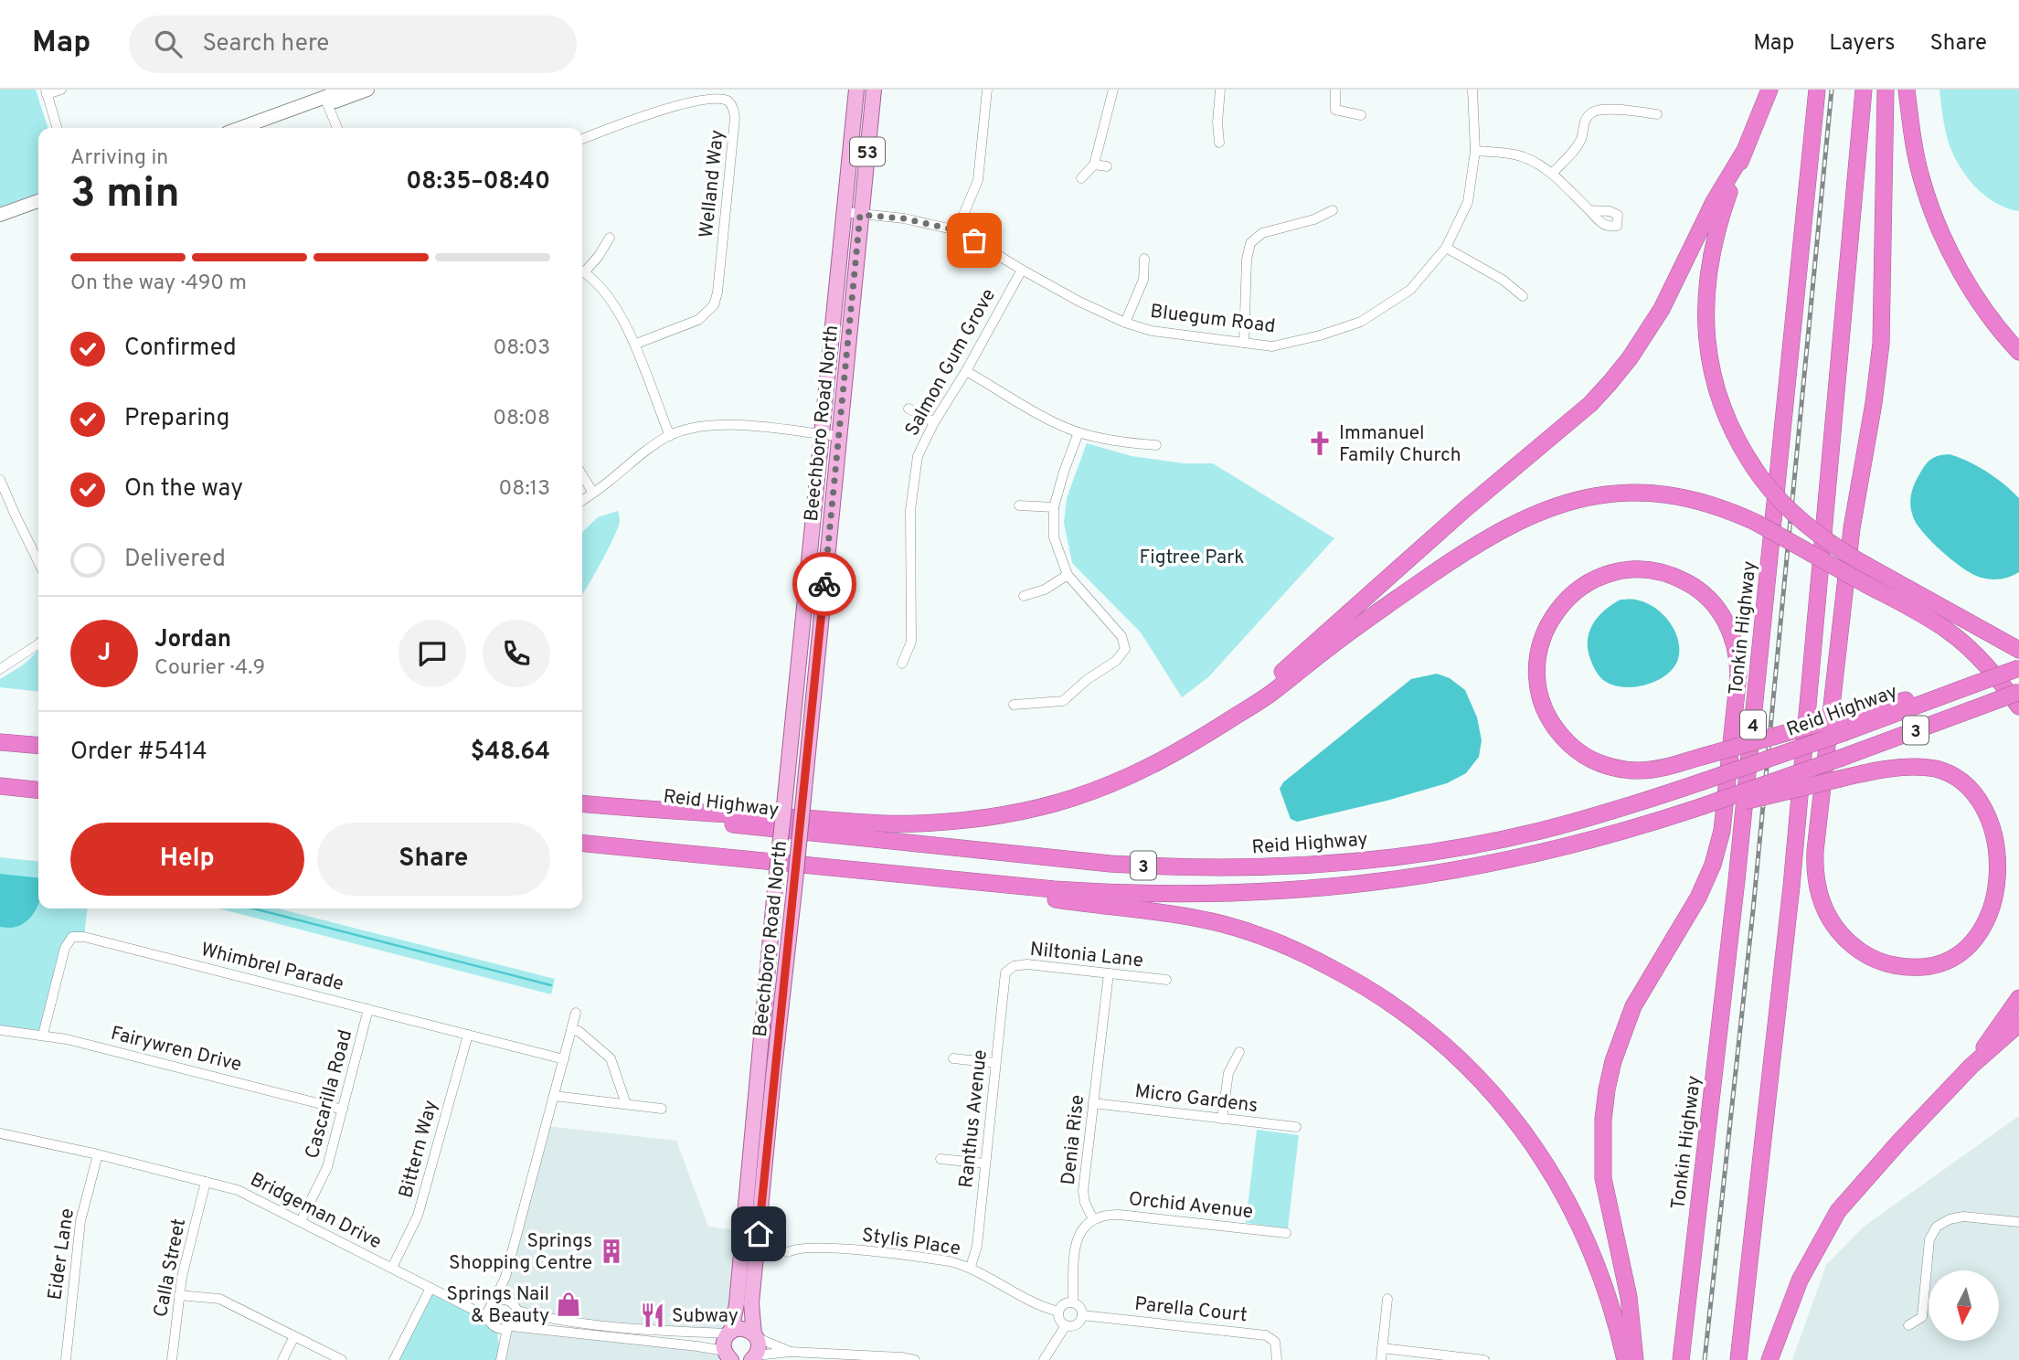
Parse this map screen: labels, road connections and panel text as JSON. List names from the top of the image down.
{
  "streets": {
    "highway": [
      "Tonkin Highway",
      "Reid Highway",
      "4",
      "3"
    ],
    "main road": ["53", "Beechboro Road North"],
    "street": [
      "Welland Way",
      "Bluegum Road",
      "Salmon Gum Grove",
      "Niltonia Lane",
      "Whimbrel Parade",
      "Fairywren Drive",
      "Cascarilla Road",
      "Micro Gardens",
      "Ranthus Avenue",
      "Denia Rise",
      "Bittern Way",
      "Orchid Avenue",
      "Bridgeman Drive",
      "Stylis Place",
      "Eider Lane",
      "Calla Street",
      "Parella Court"
    ]
  },
  "crossings": [
    ["53", "Beechboro Road North"],
    ["Bluegum Road", "Salmon Gum Grove"],
    ["Bluegum Road", "Beechboro Road North"],
    ["Niltonia Lane", "Ranthus Avenue"],
    ["Niltonia Lane", "Denia Rise"],
    ["Whimbrel Parade", "Fairywren Drive"],
    ["Whimbrel Parade", "Cascarilla Road"],
    ["Whimbrel Parade", "Bittern Way"],
    ["Fairywren Drive", "Cascarilla Road"],
    ["Cascarilla Road", "Bridgeman Drive"],
    ["Micro Gardens", "Denia Rise"],
    ["Ranthus Avenue", "Stylis Place"],
    ["Denia Rise", "Orchid Avenue"],
    ["Bittern Way", "Bridgeman Drive"],
    ["Bridgeman Drive", "Eider Lane"],
    ["Bridgeman Drive", "Calla Street"],
    ["Stylis Place", "Parella Court"]
  ],
  "parks": ["Figtree Park"],
  "places": {
    "church": ["Immanuel Family Church"],
    "building": ["Springs Shopping Centre"],
    "shop": ["Springs Nail & Beauty"],
    "restaurant": ["Subway"]
  },
  "north": "bottom",
  "page": {
    "header": "Map",
    "search": "Search here",
    "nav": ["Map", "Layers", "Share"],
    "heading": ["3 min", "Arriving in", "08:35–08:40"],
    "panel": [
      "Jordan",
      "Courier · 4.9",
      "Order #5414",
      "$48.64"
    ],
    "bar": "On the way · 490 m",
    "list": [
      ["Confirmed", "08:03"],
      ["Preparing", "08:08"],
      ["On the way", "08:13"],
      "Delivered"
    ],
    "round": "J",
    "buttons": ["Help", "Share"]
  }
}
